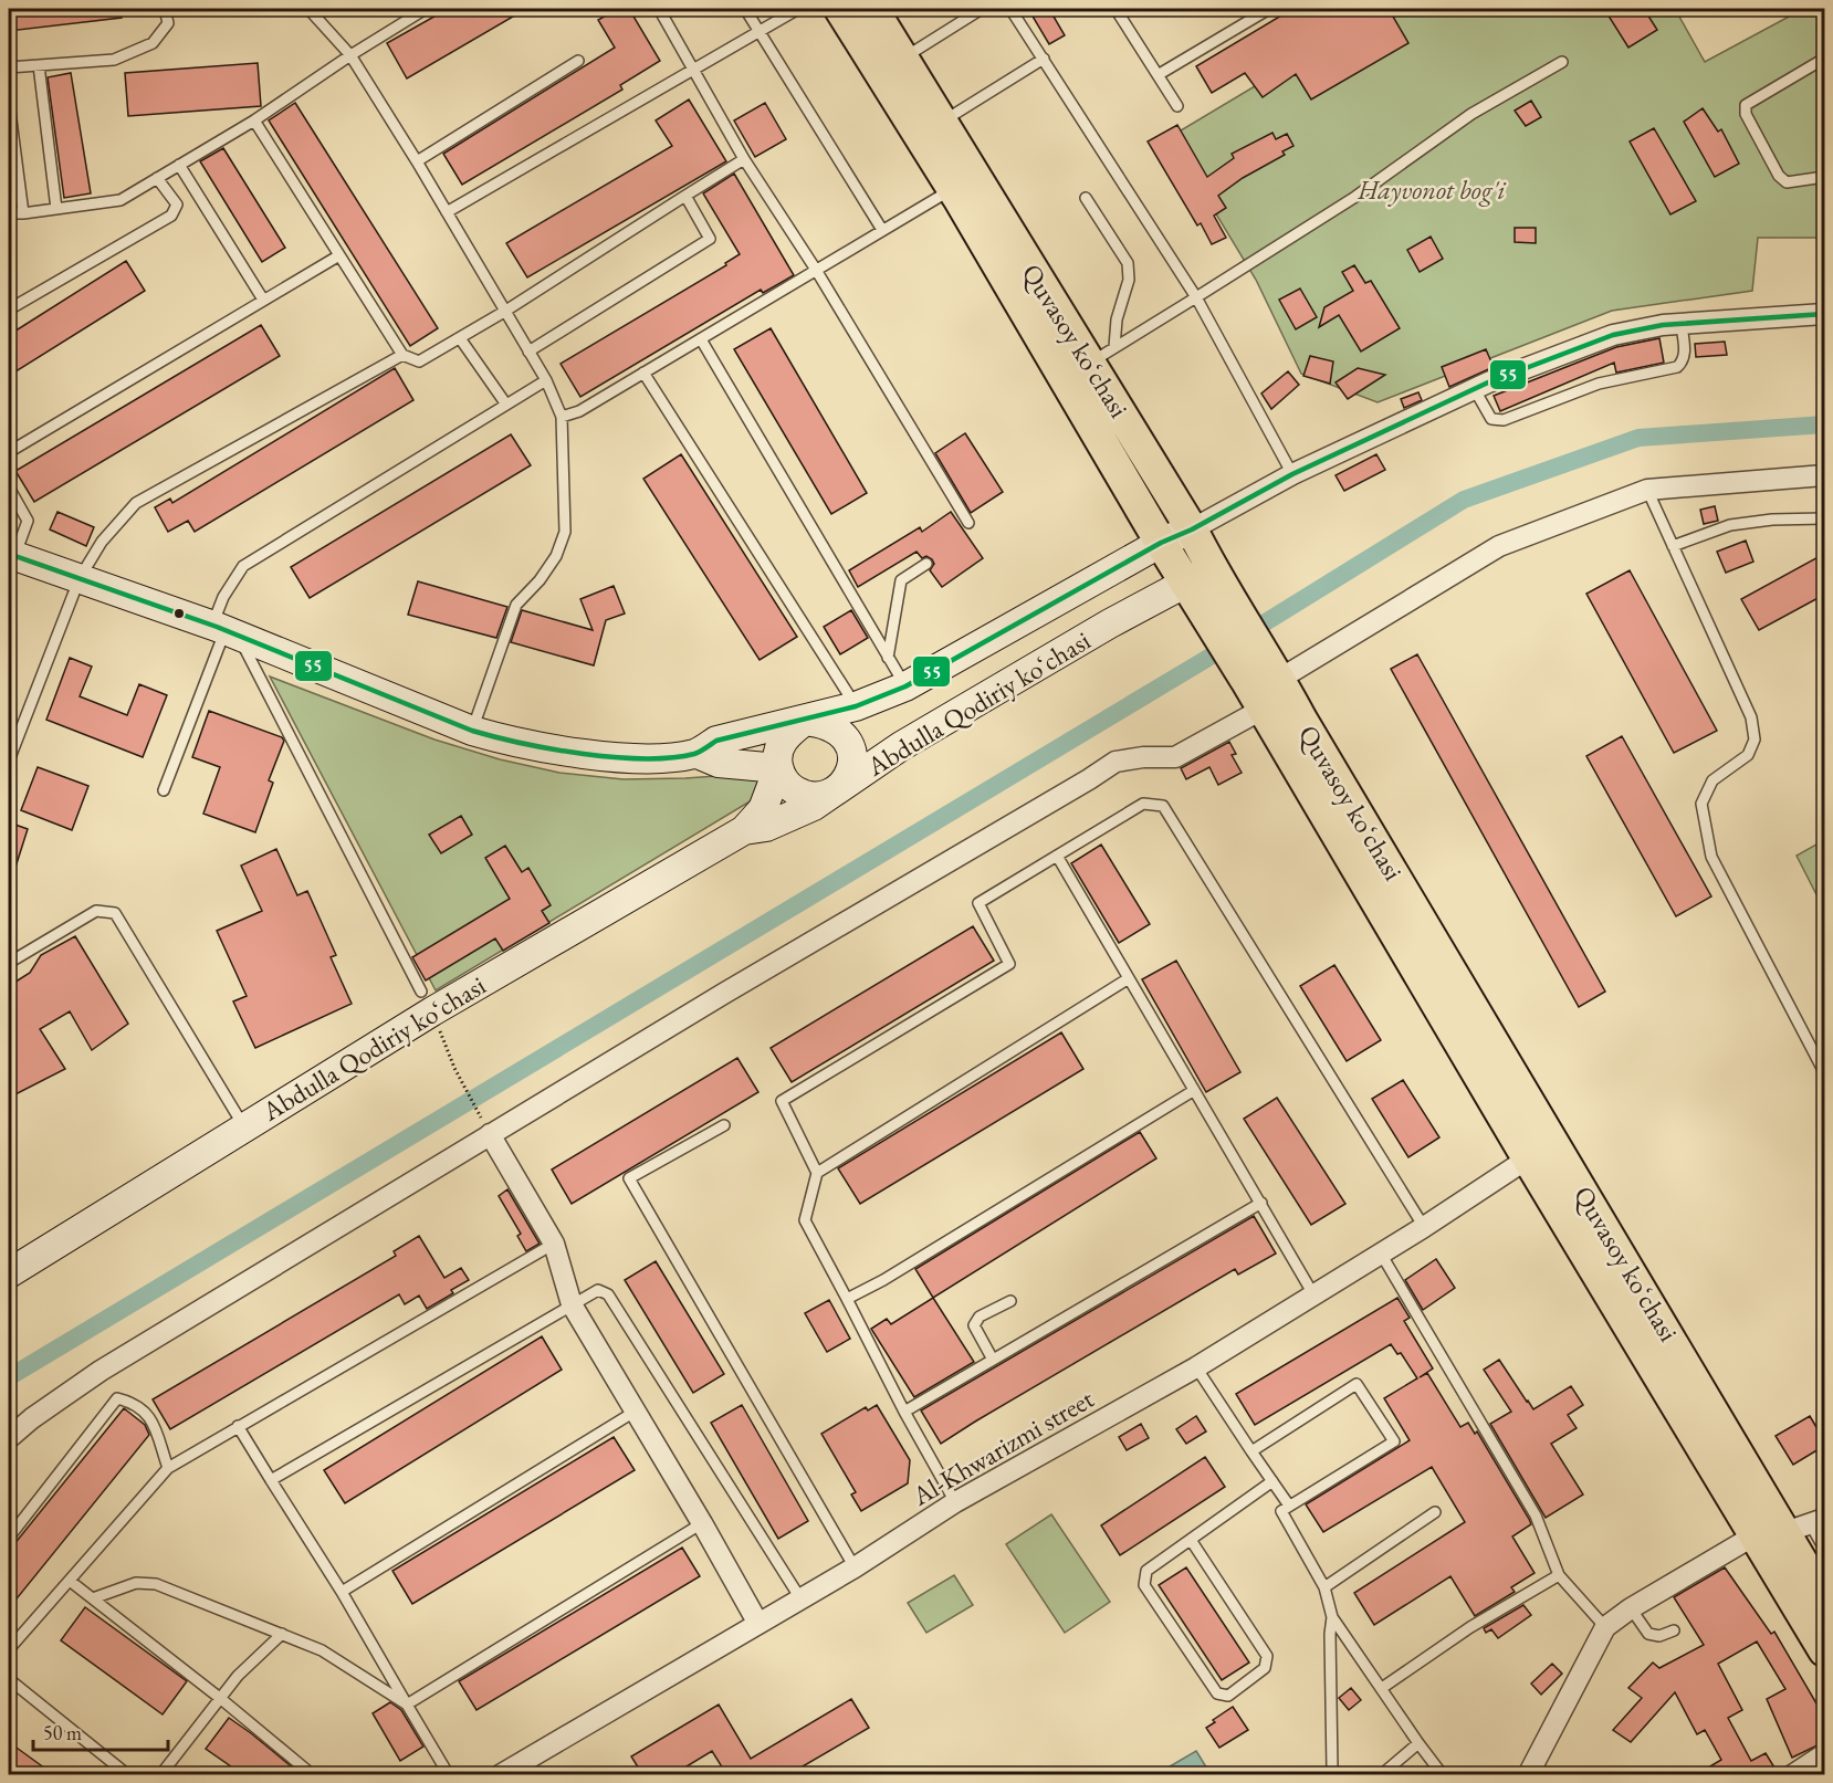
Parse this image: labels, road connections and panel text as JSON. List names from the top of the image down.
{
  "streets": {
    "main road": ["Quvasoy koʻchasi"],
    "street": ["Abdulla Qodiriy koʻchasi", "Al-Khwarizmi street"]
  },
  "crossings": [
    ["Quvasoy koʻchasi", "Abdulla Qodiriy koʻchasi"],
    ["Quvasoy koʻchasi", "Al-Khwarizmi street"]
  ],
  "parks": ["Hayvonot bog'i"],
  "lines": ["transit line 55"],
  "scale_bar": "50 m"
}
